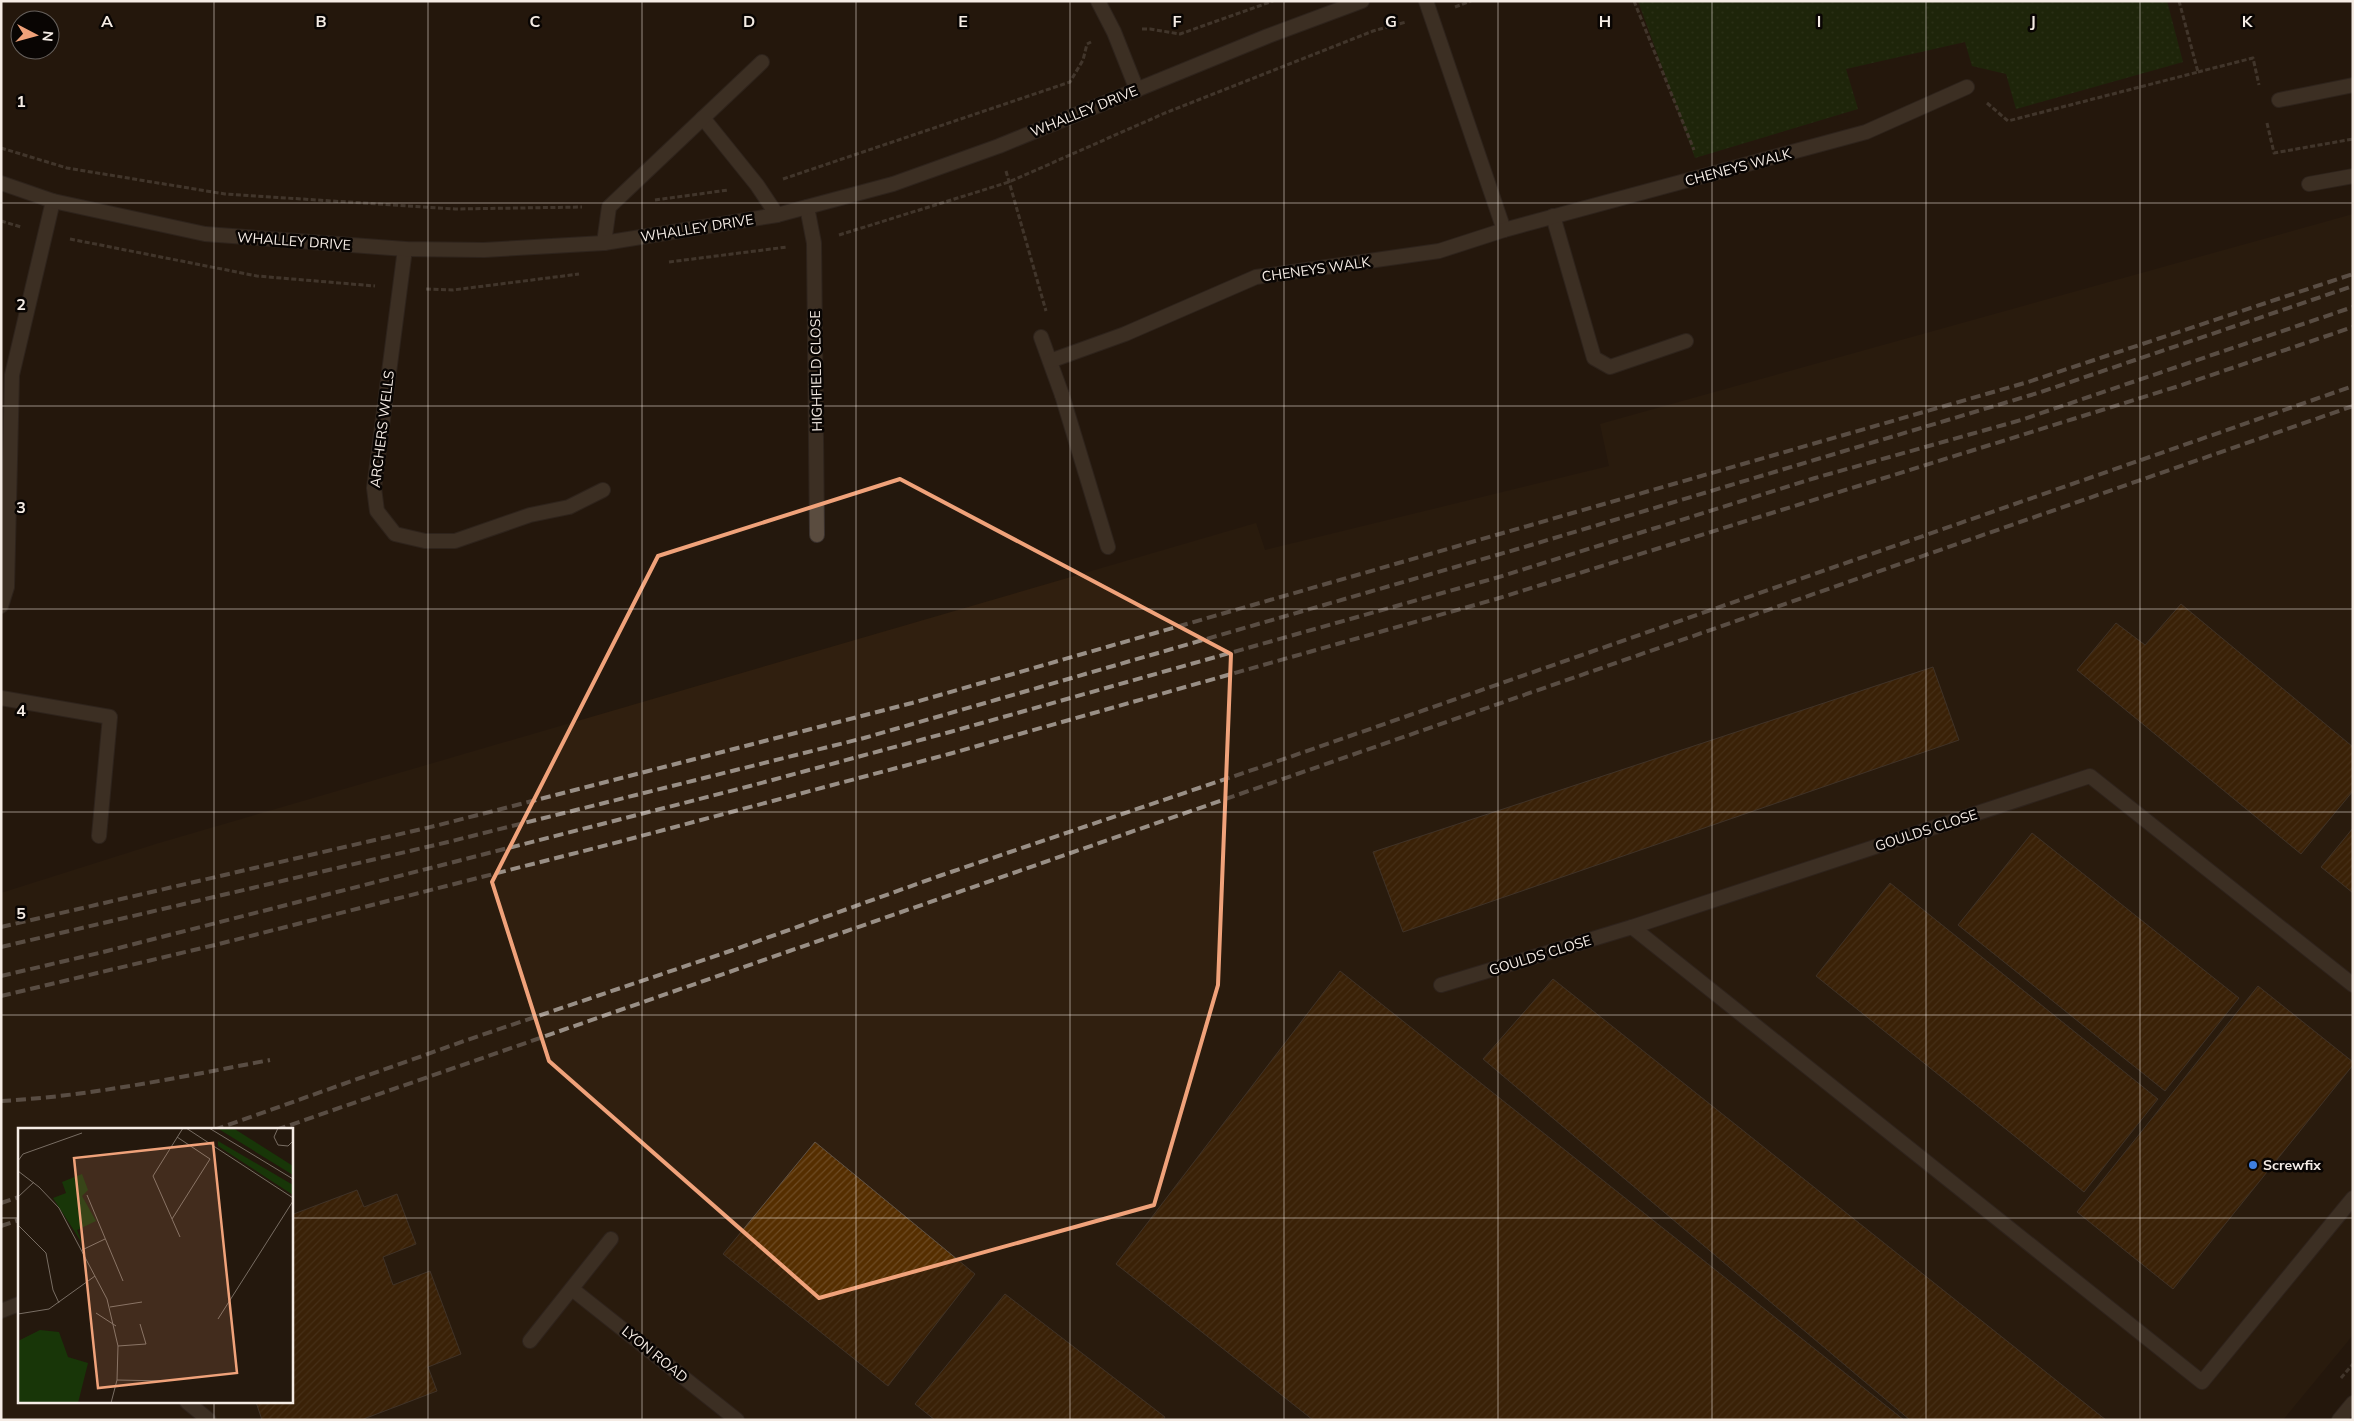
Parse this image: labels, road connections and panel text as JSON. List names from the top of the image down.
{
  "streets": {
    "street": [
      "WHALLEY DRIVE",
      "CHENEYS WALK",
      "HIGHFIELD CLOSE",
      "ARCHERS WELLS",
      "GOULDS CLOSE",
      "LYON ROAD"
    ]
  },
  "crossings": [
    ["WHALLEY DRIVE", "HIGHFIELD CLOSE"],
    ["WHALLEY DRIVE", "ARCHERS WELLS"]
  ],
  "places": ["Screwfix"],
  "north": "right",
  "grid": {
    "columns": [
      "A",
      "B",
      "C",
      "D",
      "E",
      "F",
      "G",
      "H",
      "I",
      "J",
      "K"
    ],
    "rows": [
      "1",
      "2",
      "3",
      "4",
      "5"
    ]
  }
}
